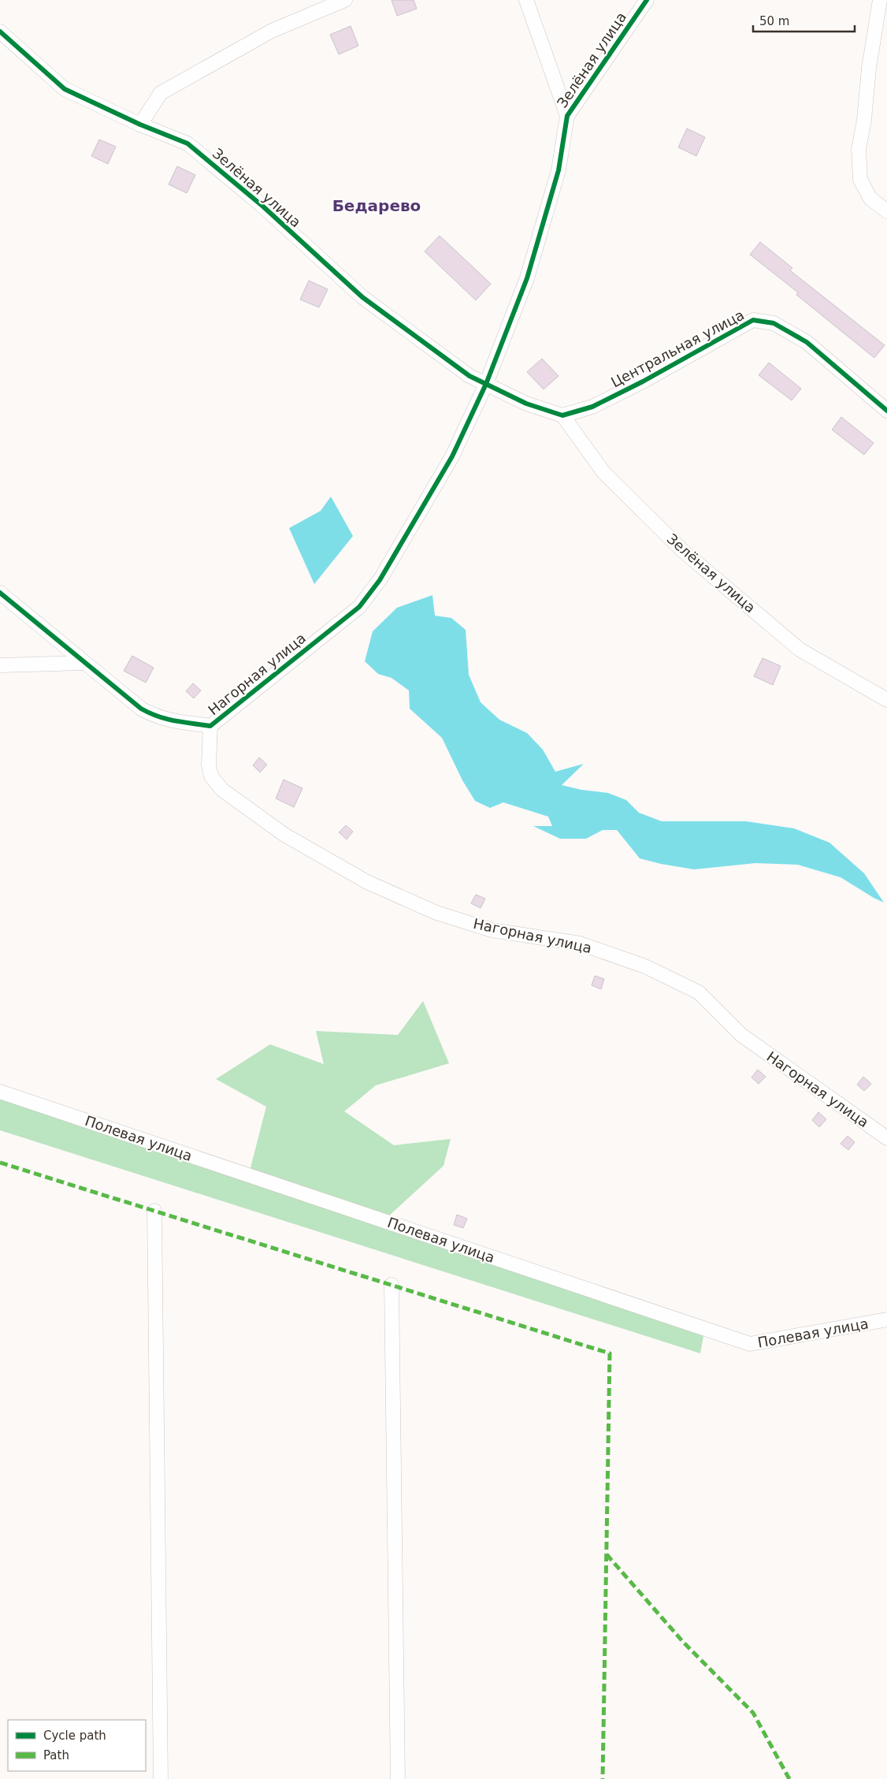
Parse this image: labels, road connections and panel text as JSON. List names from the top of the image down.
{
  "streets": {
    "street": [
      "Зелёная улица",
      "Центральная улица",
      "Нагорная улица",
      "Полевая улица"
    ]
  },
  "crossings": [
    ["Зелёная улица", "Центральная улица"],
    ["Зелёная улица", "Нагорная улица"]
  ],
  "districts": ["Бедарево"],
  "legend": ["Cycle path", "Path"],
  "scale_bar": "50 m"
}
